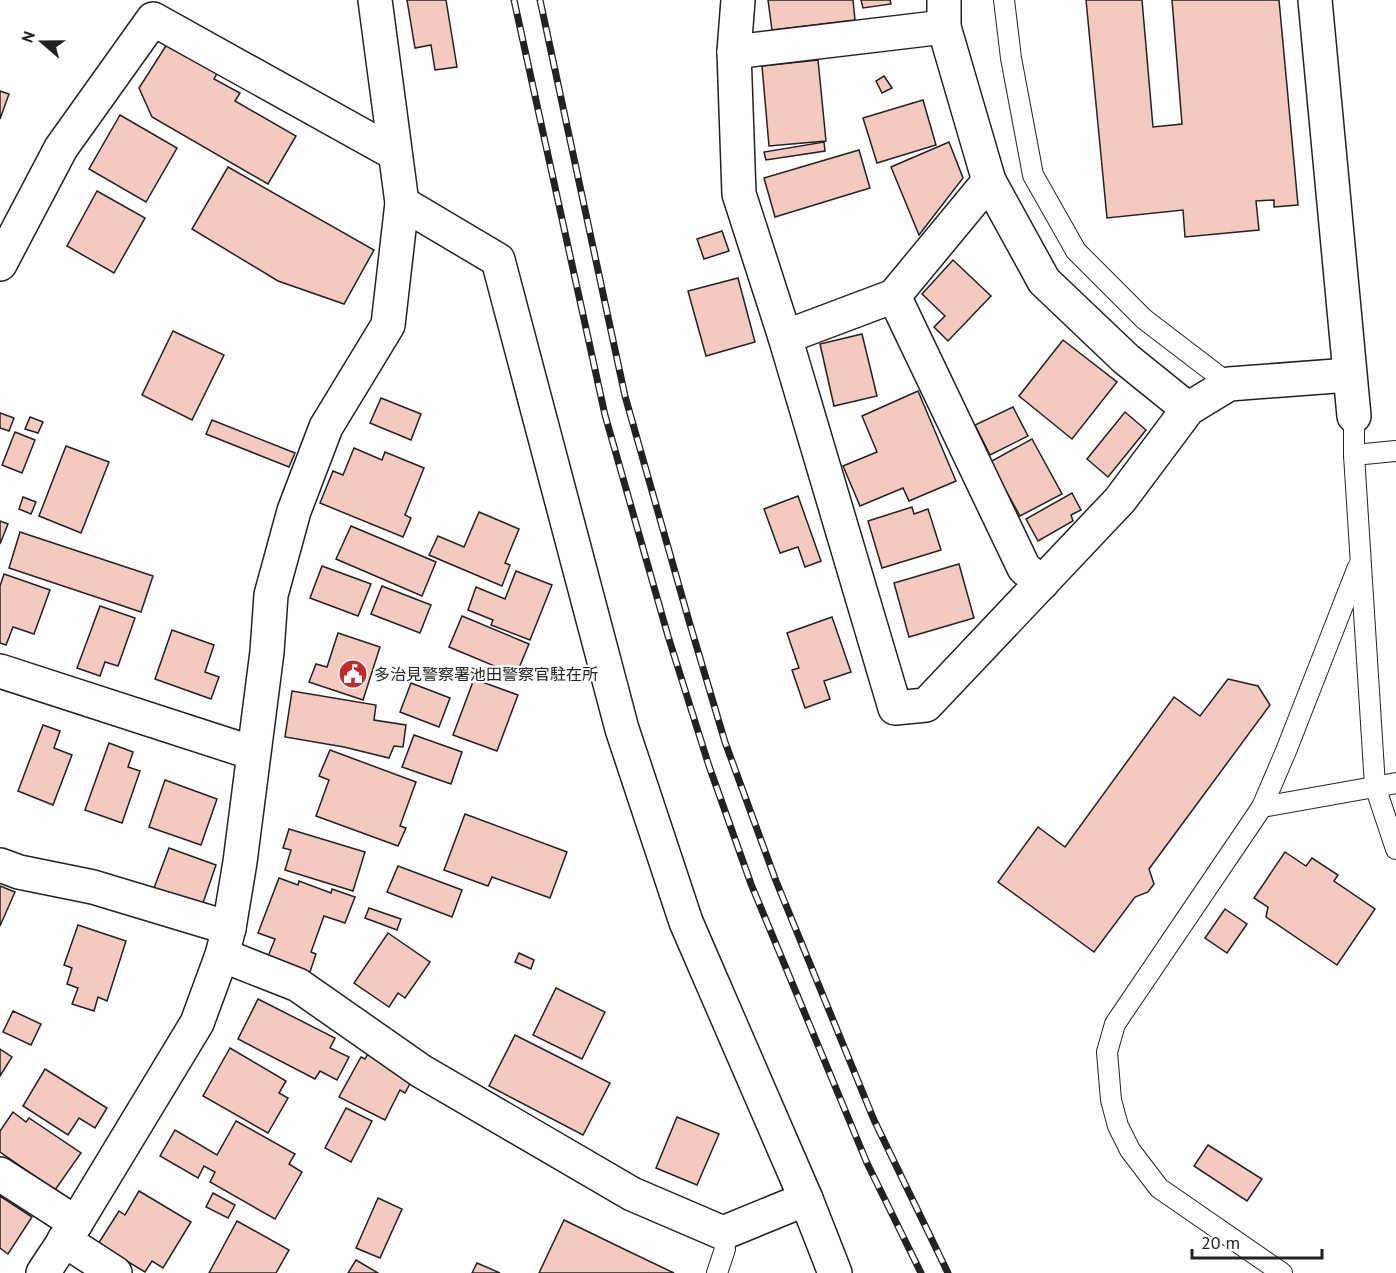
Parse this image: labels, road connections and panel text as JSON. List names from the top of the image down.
{
  "places": {
    "public building": ["多治見警察署池田警察官駐在所"]
  },
  "scale_bar": "20 m",
  "north": "left"
}
